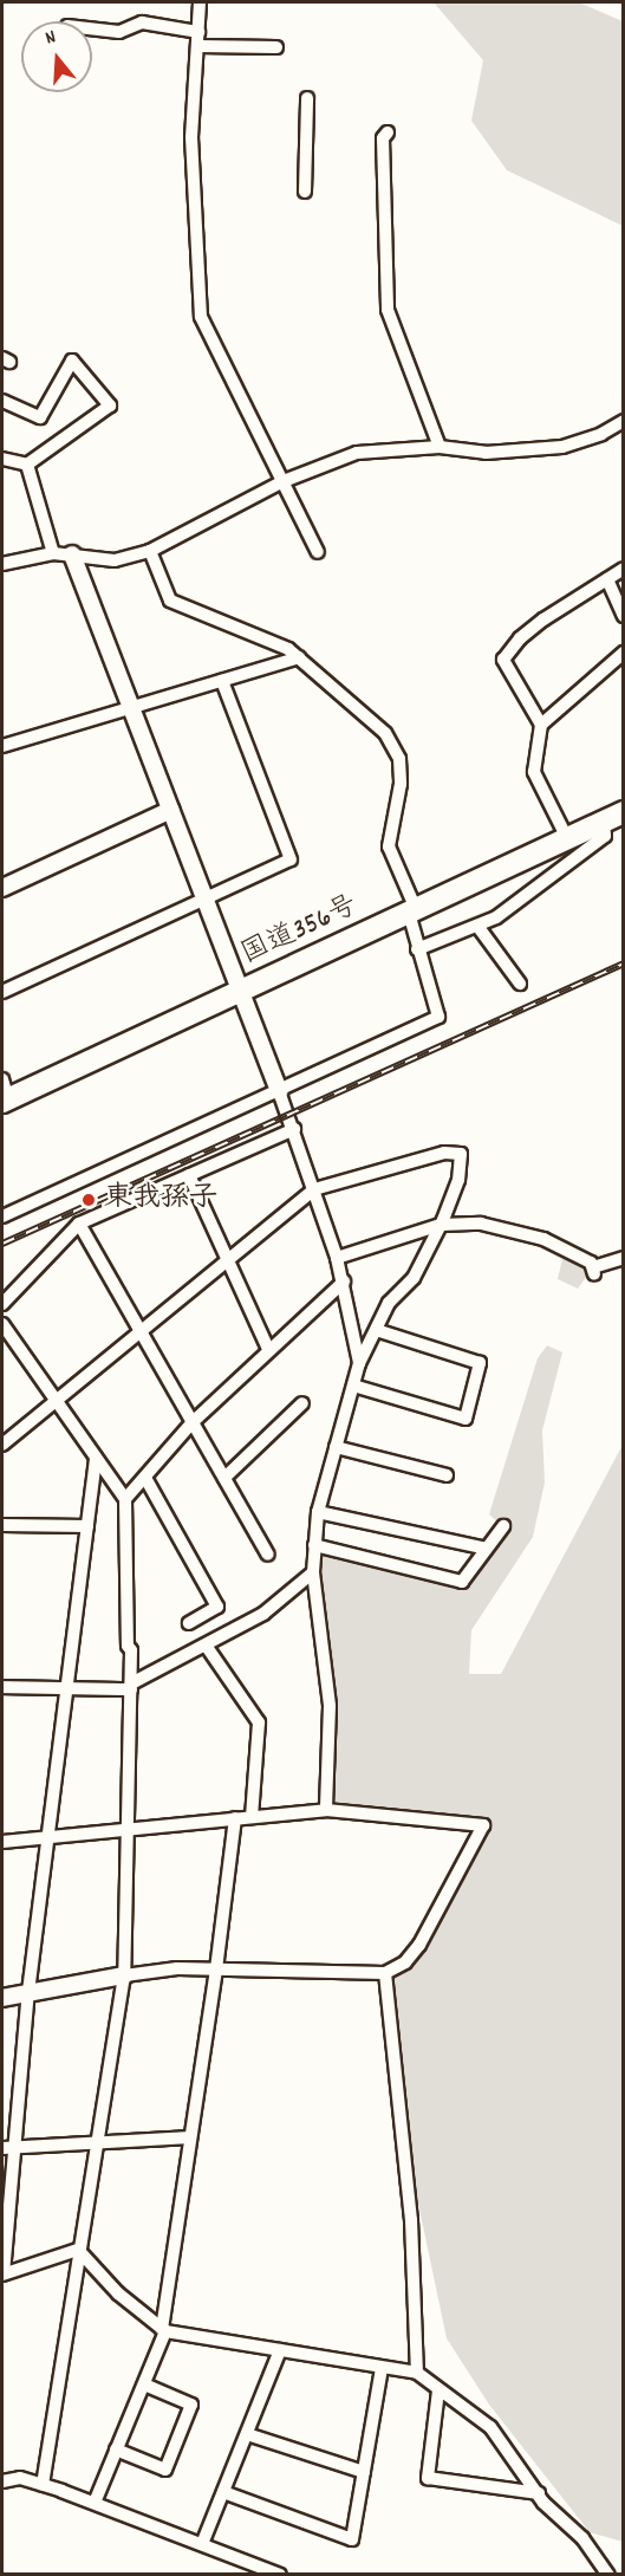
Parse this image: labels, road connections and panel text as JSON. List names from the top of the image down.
{
  "streets": {
    "highway": ["国道356号"]
  },
  "places": ["東我孫子"],
  "north": "top"
}
